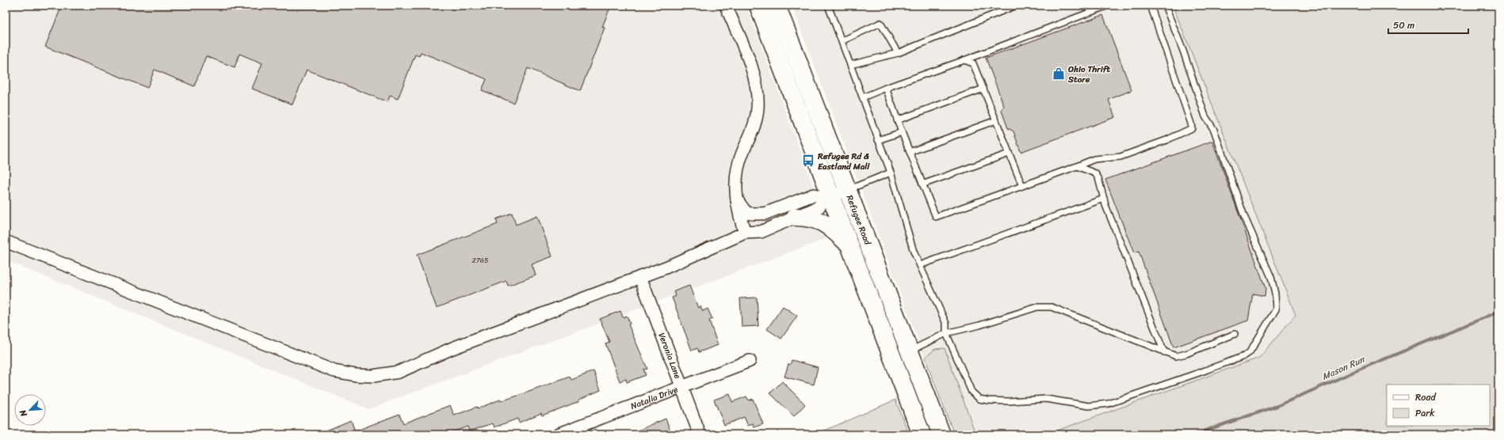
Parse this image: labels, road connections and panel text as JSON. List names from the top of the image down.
{
  "streets": {
    "main road": ["Refugee Road"],
    "street": ["Veronia Lane", "Natalia Drive"]
  },
  "crossings": [
    ["Veronia Lane", "Natalia Drive"]
  ],
  "water": ["Mason Run"],
  "places": {
    "shop": ["Ohio Thrift Store"],
    "bus stop": ["Refugee Rd & Eastland Mall"]
  },
  "house_numbers": ["2765"],
  "legend": ["Road", "Park"],
  "scale_bar": "50 m",
  "north": "bottom left"
}
